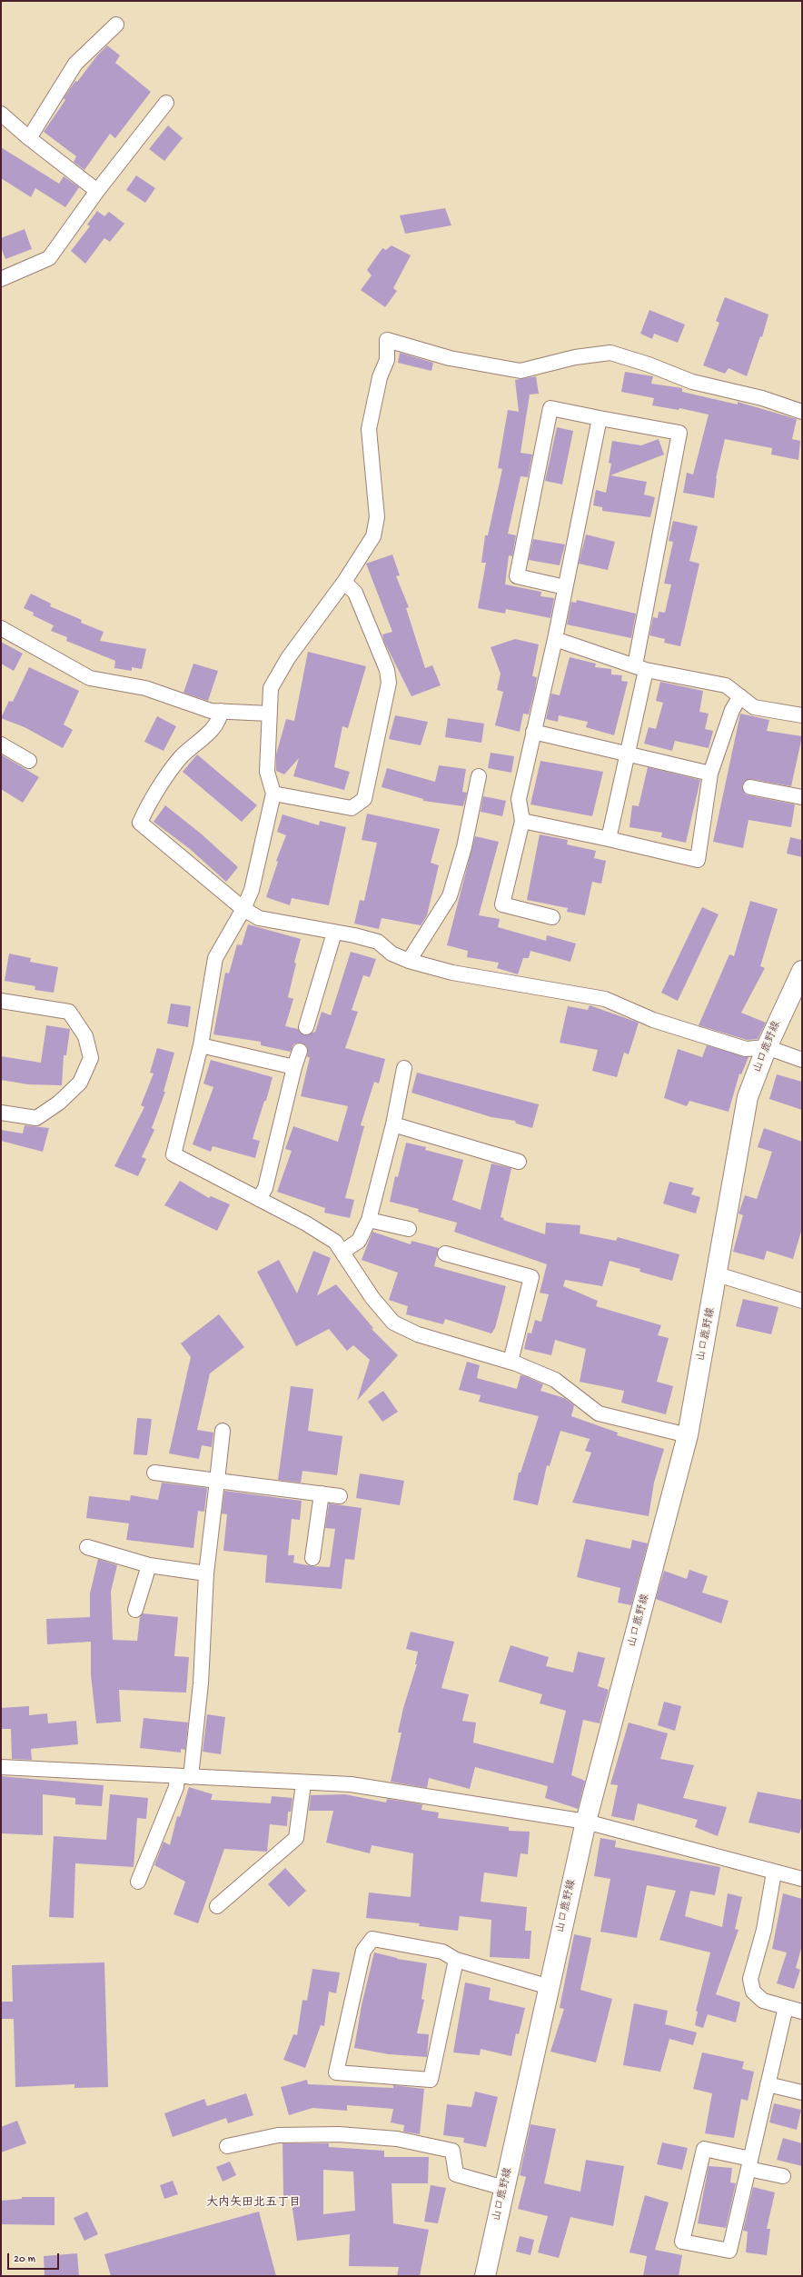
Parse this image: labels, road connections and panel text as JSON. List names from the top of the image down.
{
  "streets": {
    "main road": ["山口鹿野線"]
  },
  "districts": ["大内矢田北五丁目"],
  "scale_bar": "20 m"
}
